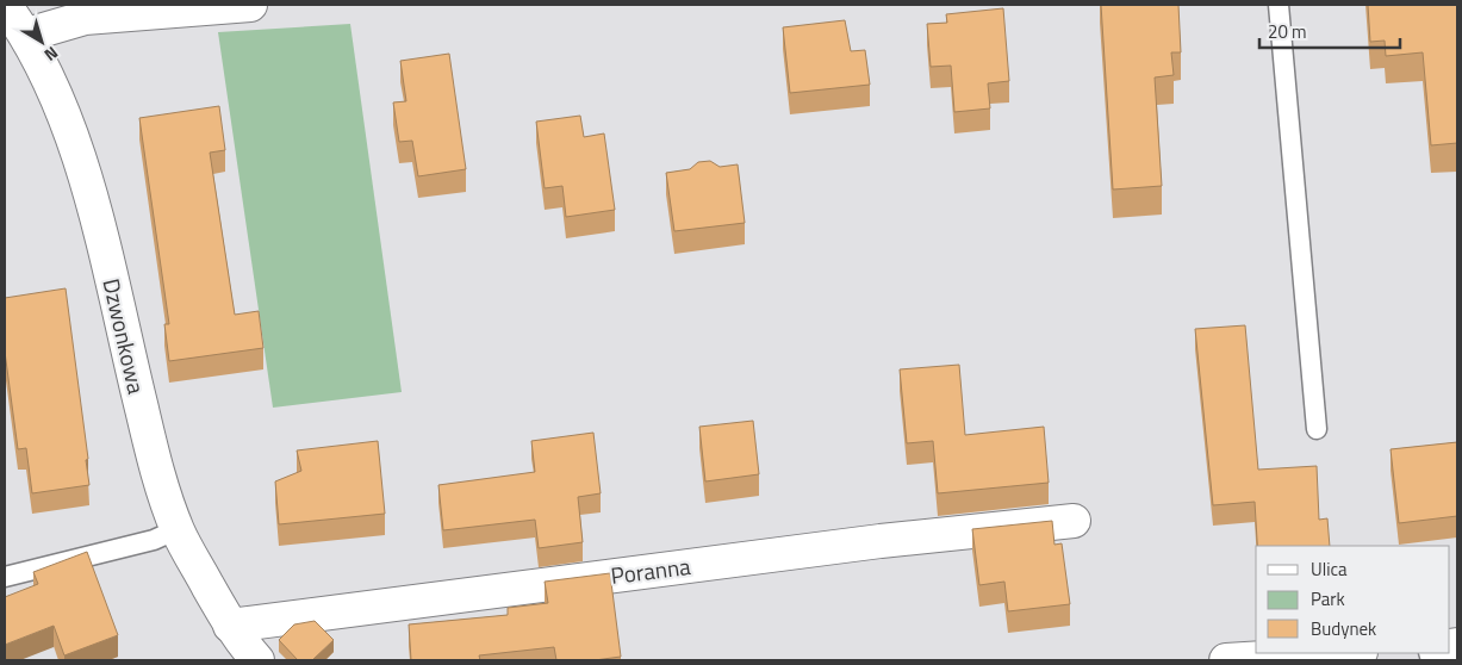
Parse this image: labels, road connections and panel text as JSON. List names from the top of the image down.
{
  "streets": {
    "street": ["Dzwonkowa", "Poranna"]
  },
  "crossings": [
    ["Dzwonkowa", "Poranna"]
  ],
  "legend": ["Ulica", "Park", "Budynek"],
  "scale_bar": "20 m",
  "north": "bottom right"
}
